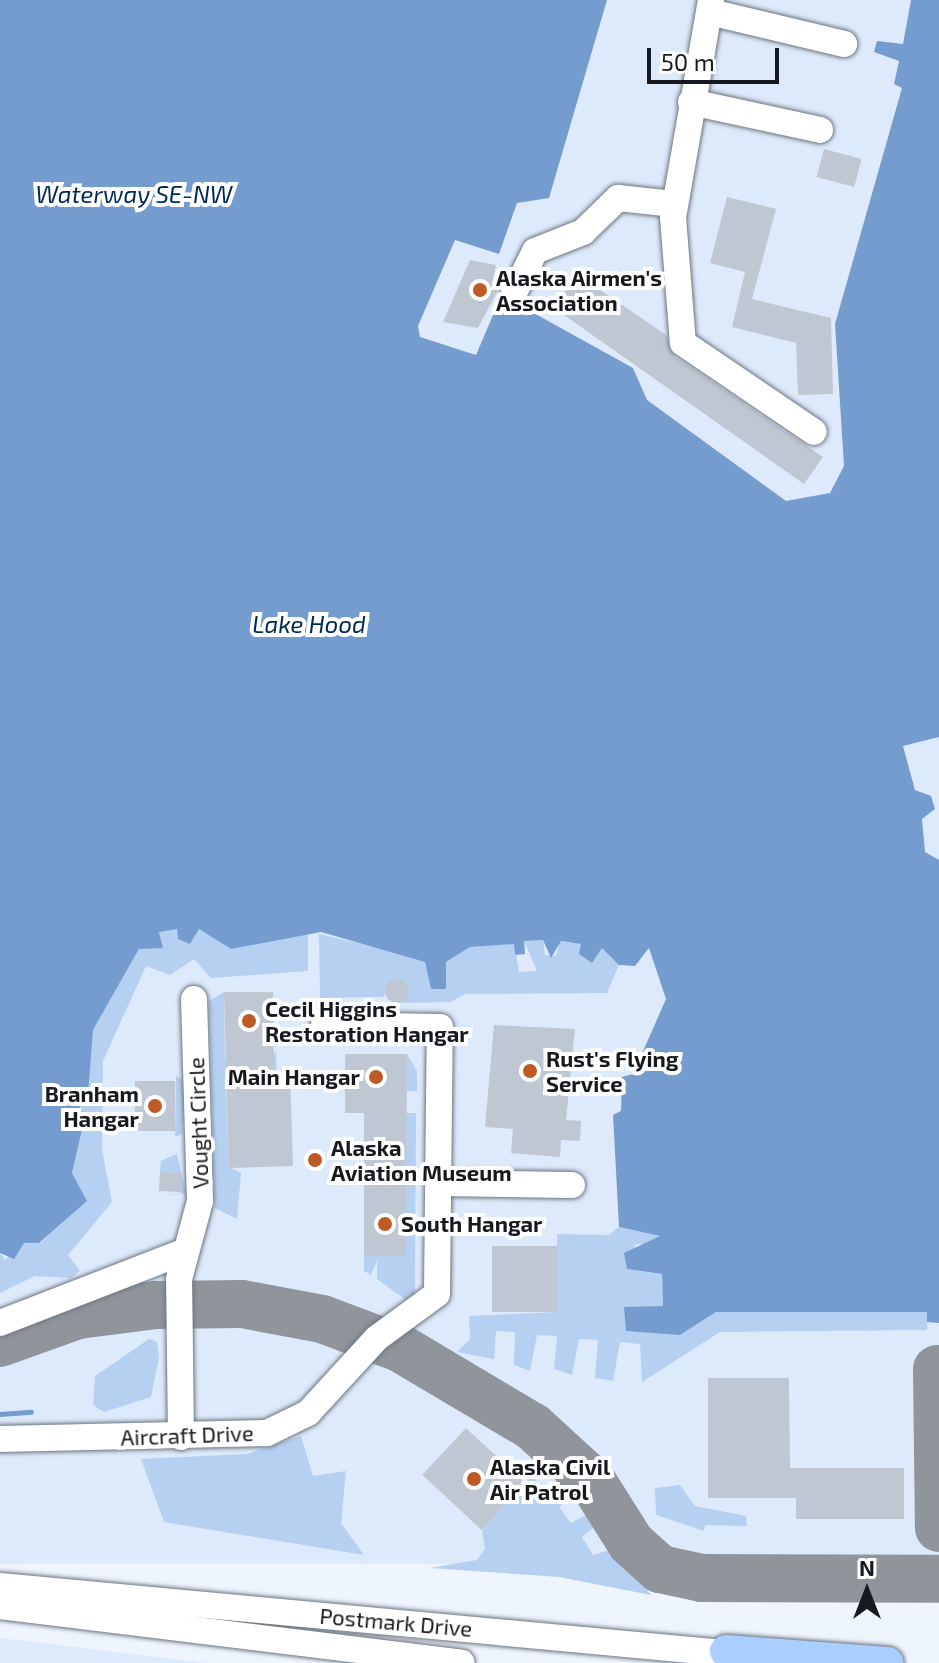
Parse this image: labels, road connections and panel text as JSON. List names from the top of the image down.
{
  "streets": {
    "street": ["Vought Circle", "Aircraft Drive", "Postmark Drive"]
  },
  "crossings": [
    ["Vought Circle", "Aircraft Drive"]
  ],
  "water": ["Waterway SE-NW", "Lake Hood"],
  "places": [
    "Alaska Airmen's Association",
    "Cecil Higgins Restoration Hangar",
    "Rust's Flying Service",
    "Main Hangar",
    "Branham Hangar",
    "Alaska Aviation Museum",
    "South Hangar",
    "Alaska Civil Air Patrol"
  ],
  "scale_bar": "50 m",
  "north": "top"
}
